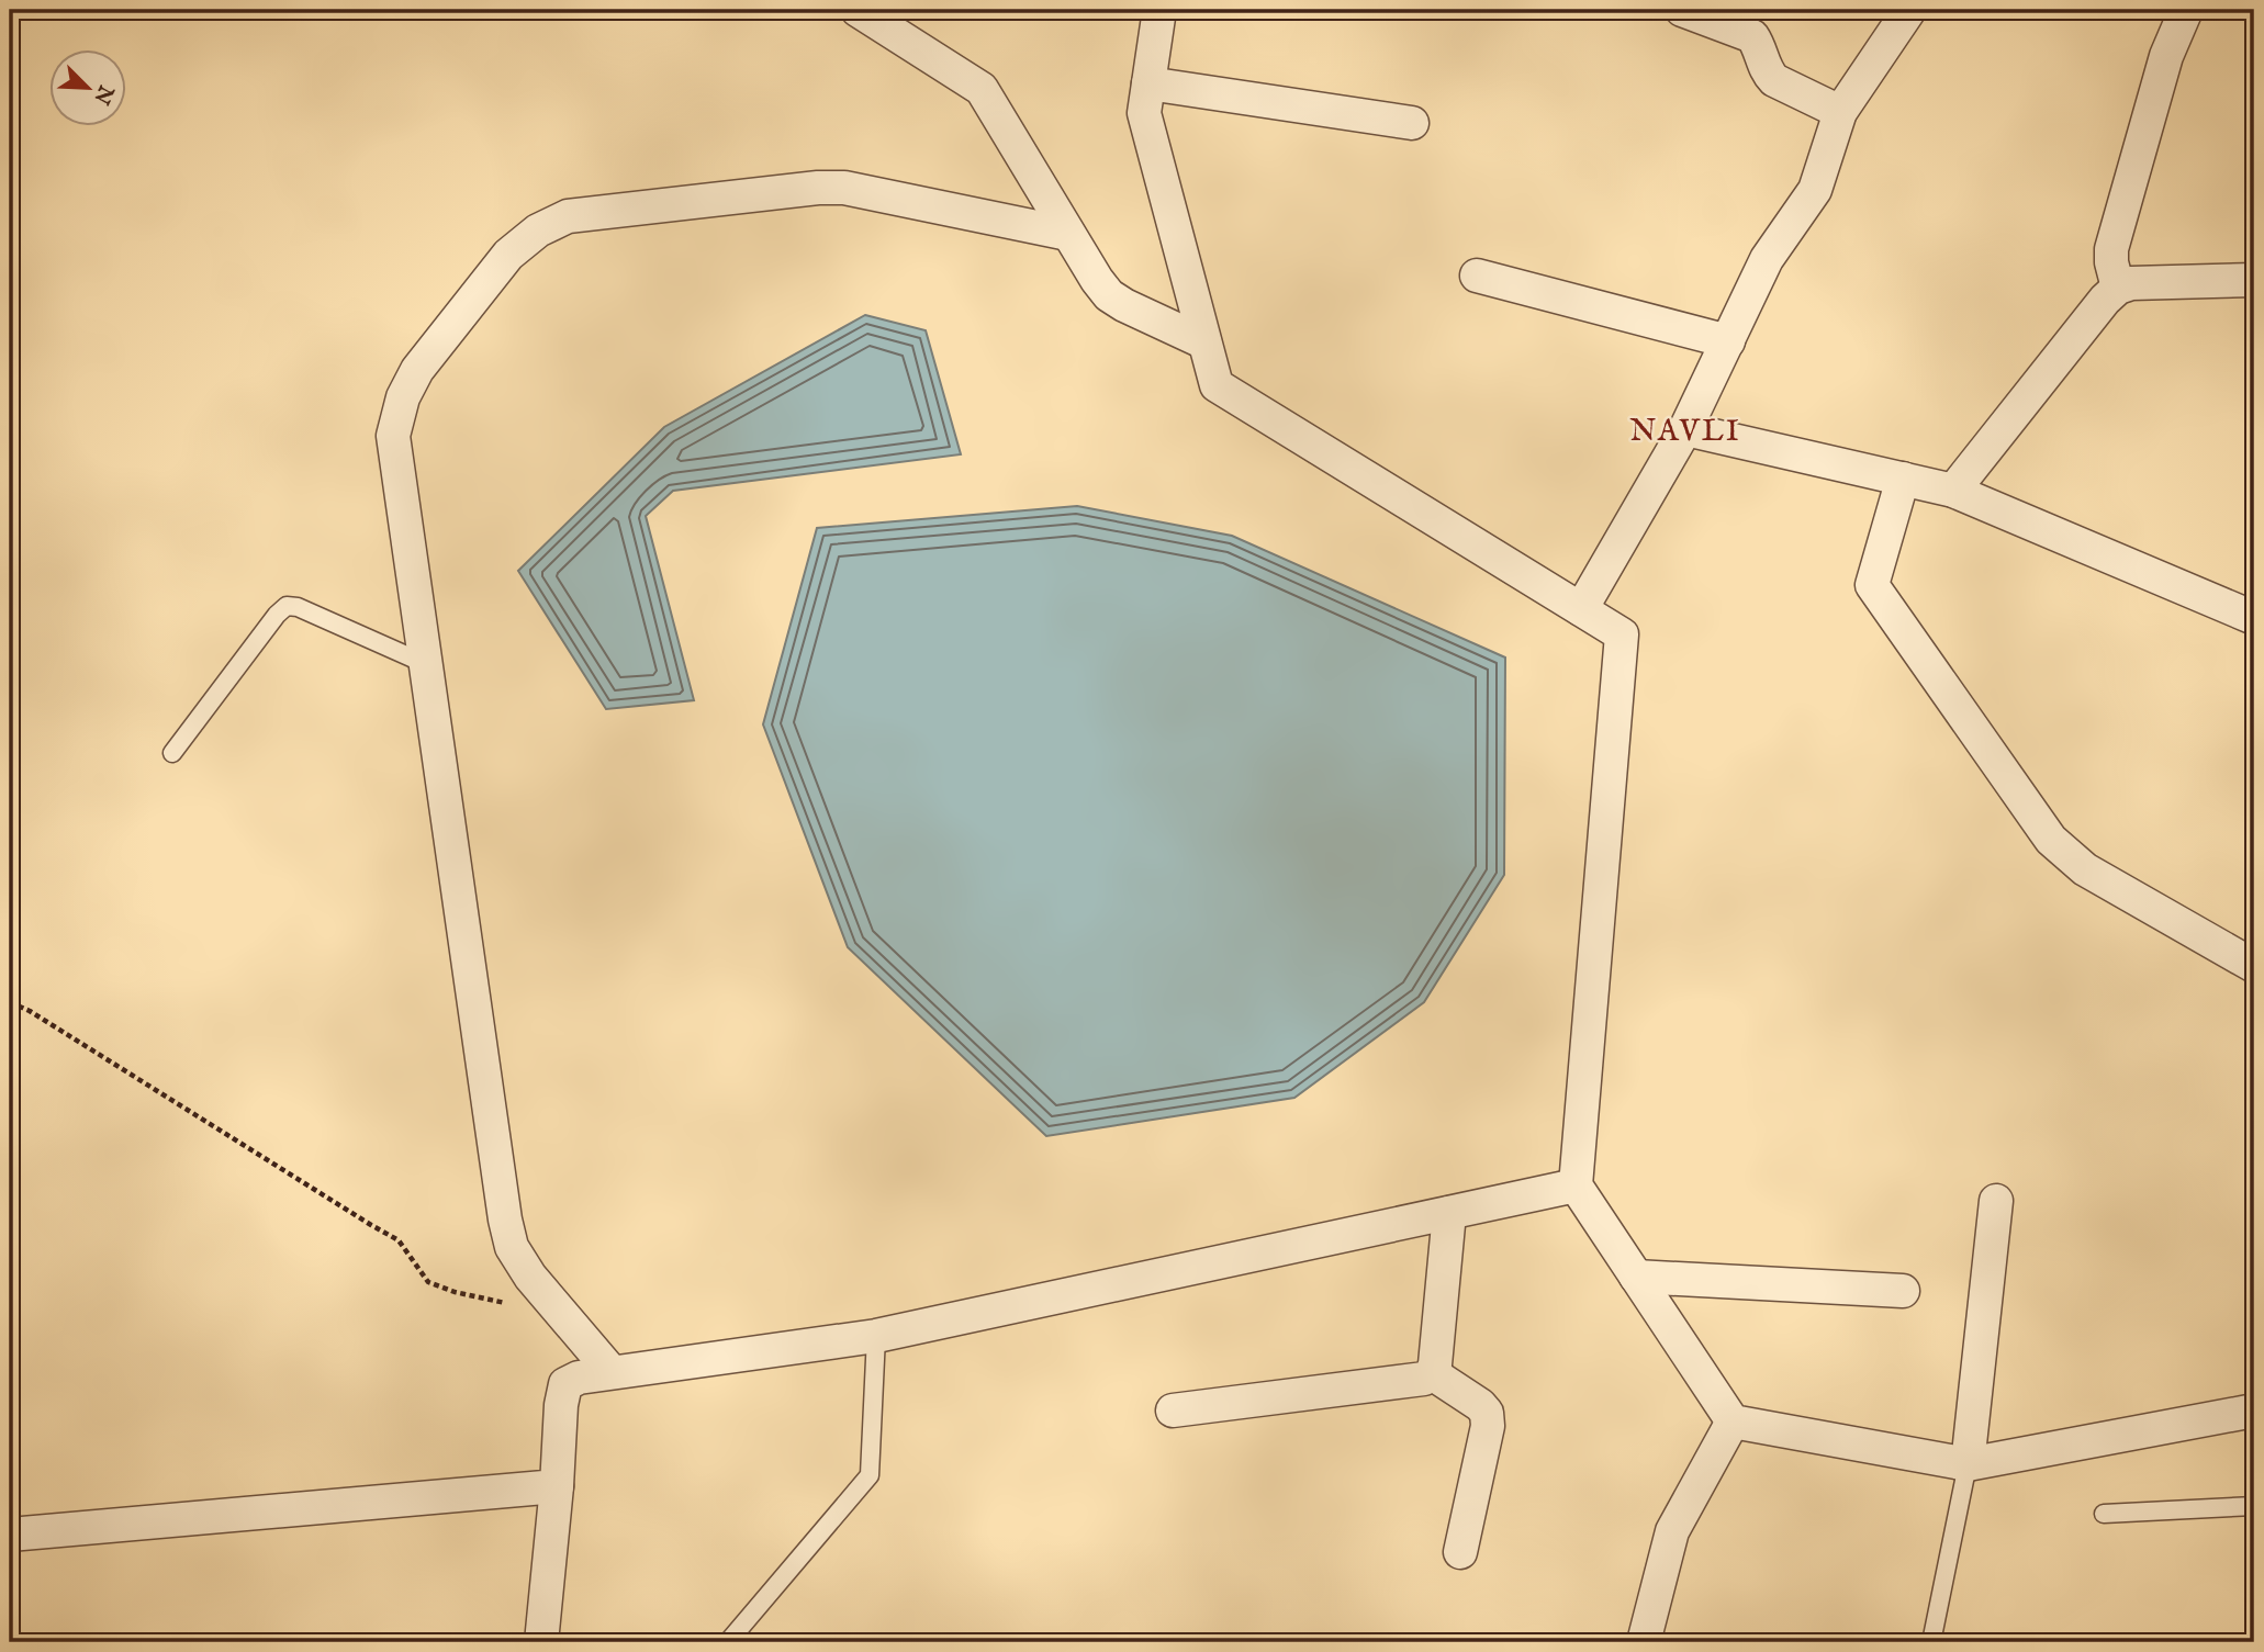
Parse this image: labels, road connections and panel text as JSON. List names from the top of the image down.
{
  "districts": ["NAVLI"],
  "north": "bottom right"
}
